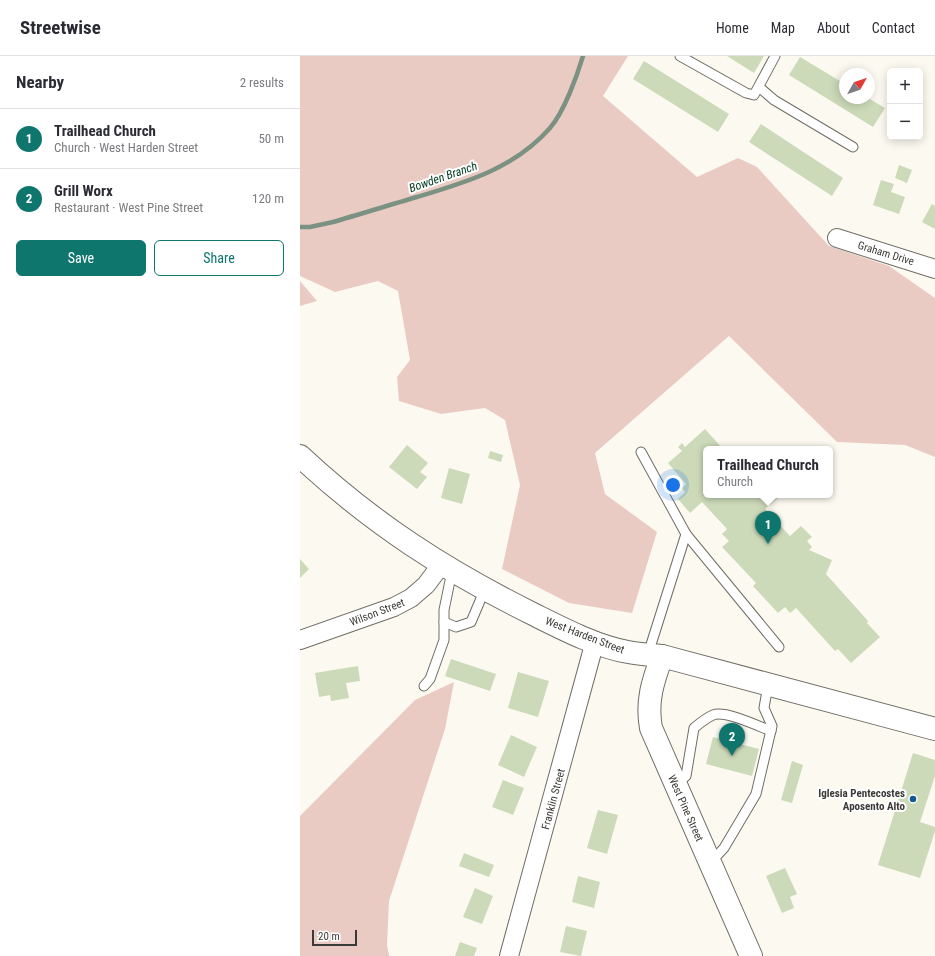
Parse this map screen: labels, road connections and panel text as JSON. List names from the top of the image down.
{
  "streets": {
    "main road": ["West Harden Street", "West Pine Street"],
    "street": ["Graham Drive", "Wilson Street", "Franklin Street"]
  },
  "crossings": [
    ["Wilson Street", "West Harden Street"],
    ["West Harden Street", "Franklin Street"],
    ["West Harden Street", "West Pine Street"]
  ],
  "water": ["Bowden Branch"],
  "places": ["Iglesia Pentecostes Aposento Alto"],
  "scale_bar": "20 m",
  "north": "top right",
  "page": {
    "header": "Streetwise",
    "nav": [
      "Home",
      "Map",
      "About",
      "Contact"
    ],
    "heading": ["Nearby", "2 results"],
    "map_buttons": ["+", "−"],
    "list": [
      {
        "mark": "1",
        "name": "Trailhead Church",
        "note": "Church · West Harden Street",
        "value": "50 m"
      },
      {
        "mark": "2",
        "name": "Grill Worx",
        "note": "Restaurant · West Pine Street",
        "value": "120 m"
      }
    ],
    "buttons": ["Save", "Share"],
    "popup": ["Trailhead Church", "Church"],
    "pins": ["1", "2"],
    "scale": "20 m"
  }
}
